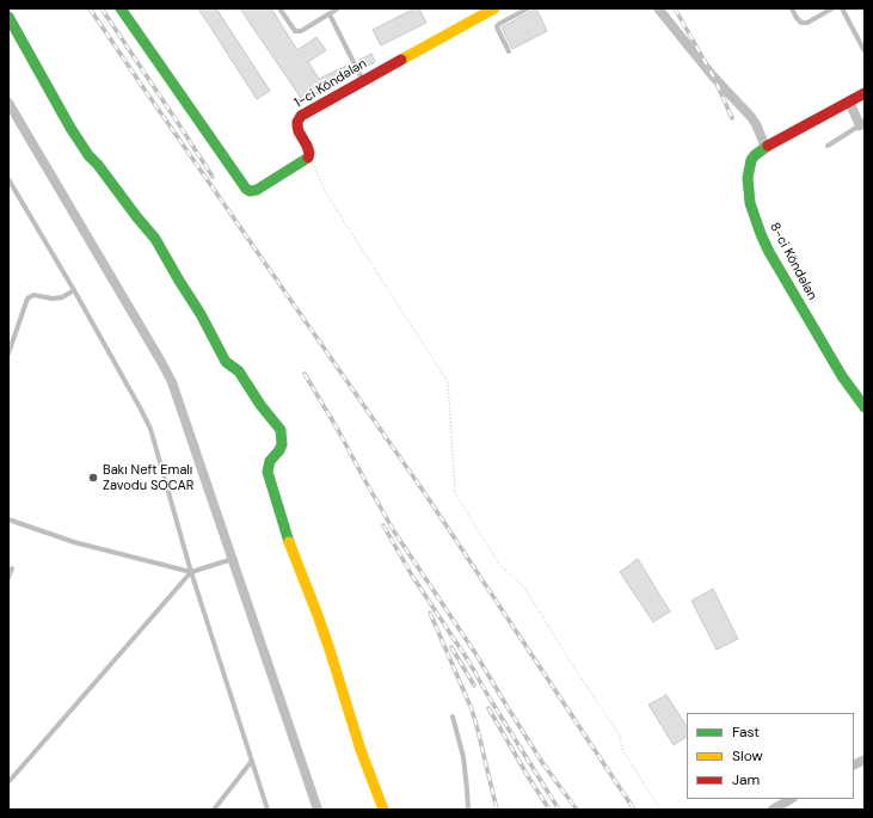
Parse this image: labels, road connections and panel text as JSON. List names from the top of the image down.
{
  "streets": {
    "street": ["1-ci Köndələn", "8-ci Köndələn"]
  },
  "places": ["Bakı Neft Emalı Zavodu SOCAR"],
  "legend": ["Fast", "Slow", "Jam"]
}
